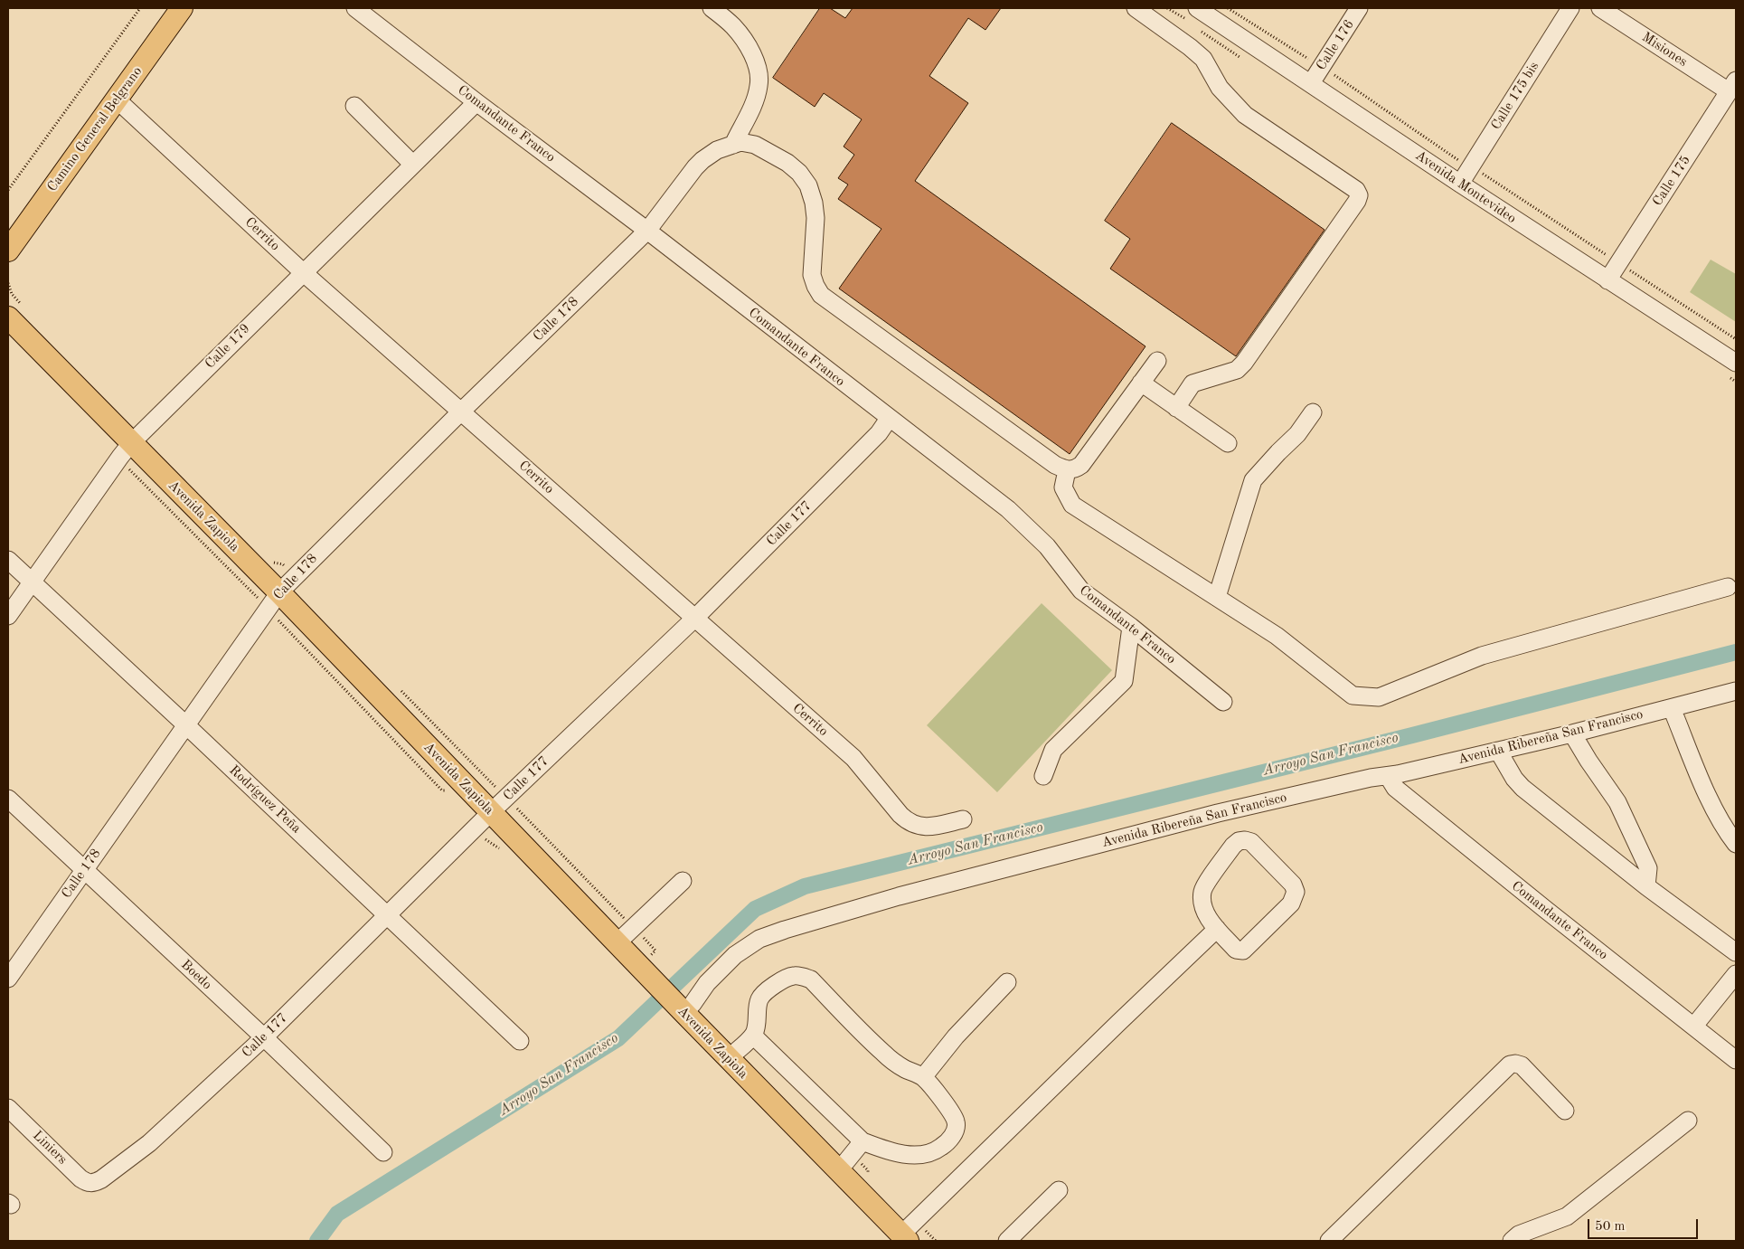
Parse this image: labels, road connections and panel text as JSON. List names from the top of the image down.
{
  "streets": {
    "main road": ["Camino General Belgrano", "Avenida Zapiola"],
    "street": [
      "Calle 176",
      "Misiones",
      "Calle 175 bis",
      "Comandante Franco",
      "Calle 175",
      "Avenida Montevideo",
      "Cerrito",
      "Calle 178",
      "Calle 179",
      "Calle 177",
      "Avenida Ribereña San Francisco",
      "Rodríguez Peña",
      "Boedo",
      "Liniers"
    ]
  },
  "crossings": [
    ["Calle 176", "Avenida Montevideo"],
    ["Misiones", "Calle 175"],
    ["Calle 175 bis", "Avenida Montevideo"],
    ["Comandante Franco", "Calle 178"],
    ["Comandante Franco", "Calle 179"],
    ["Comandante Franco", "Calle 177"],
    ["Comandante Franco", "Avenida Ribereña San Francisco"],
    ["Camino General Belgrano", "Cerrito"],
    ["Calle 175", "Avenida Montevideo"],
    ["Cerrito", "Calle 178"],
    ["Cerrito", "Calle 179"],
    ["Cerrito", "Calle 177"],
    ["Calle 178", "Avenida Zapiola"],
    ["Calle 178", "Rodríguez Peña"],
    ["Calle 178", "Boedo"],
    ["Calle 179", "Avenida Zapiola"],
    ["Calle 179", "Rodríguez Peña"],
    ["Avenida Zapiola", "Calle 177"],
    ["Avenida Zapiola", "Avenida Ribereña San Francisco"],
    ["Calle 177", "Rodríguez Peña"],
    ["Calle 177", "Boedo"],
    ["Calle 177", "Liniers"]
  ],
  "water": ["Arroyo San Francisco"],
  "scale_bar": "50 m"
}
